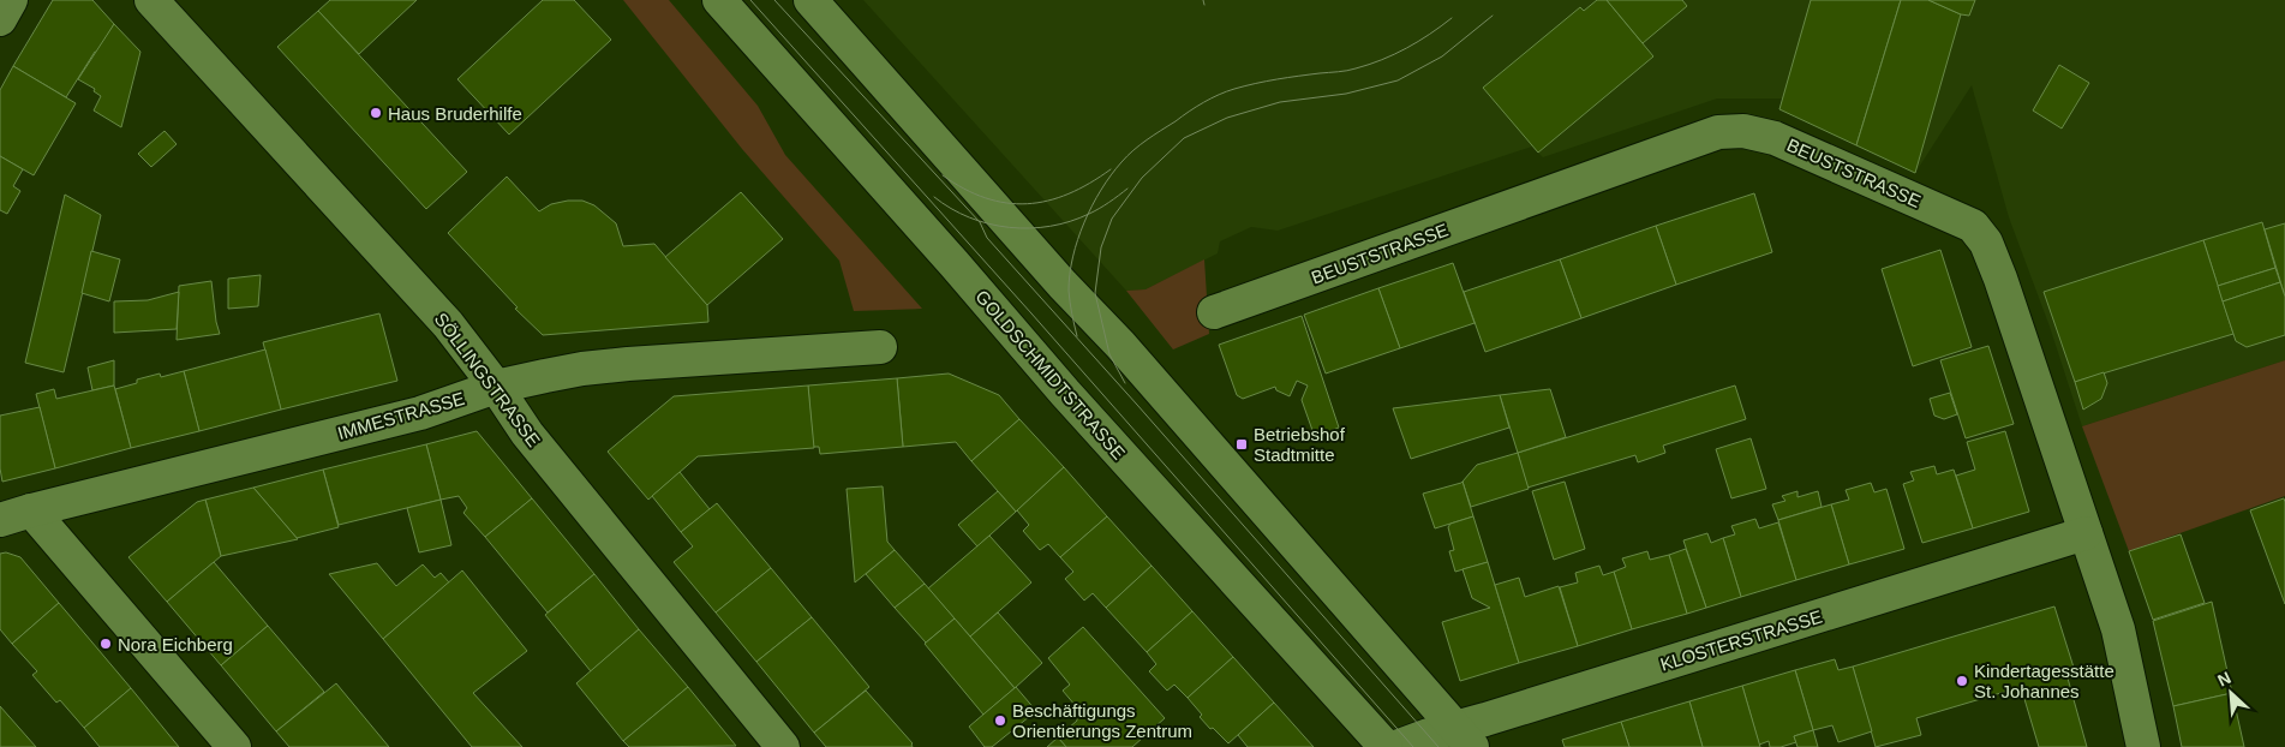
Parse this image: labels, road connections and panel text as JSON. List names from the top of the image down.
{
  "streets": {
    "street": [
      "BEUSTSTRASSE",
      "GOLDSCHMIDTSTRASSE",
      "SÖLLINGSTRASSE",
      "IMMESTRASSE",
      "KLOSTERSTRASSE"
    ]
  },
  "crossings": [
    ["BEUSTSTRASSE", "KLOSTERSTRASSE"],
    ["SÖLLINGSTRASSE", "IMMESTRASSE"]
  ],
  "places": {
    "other": [
      "Haus Bruderhilfe",
      "Nora Eichberg",
      "Kindertagesstätte St. Johannes",
      "Beschäftigungs Orientierungs Zentrum"
    ],
    "transit": ["Betriebshof Stadtmitte"]
  },
  "north": "top left"
}
